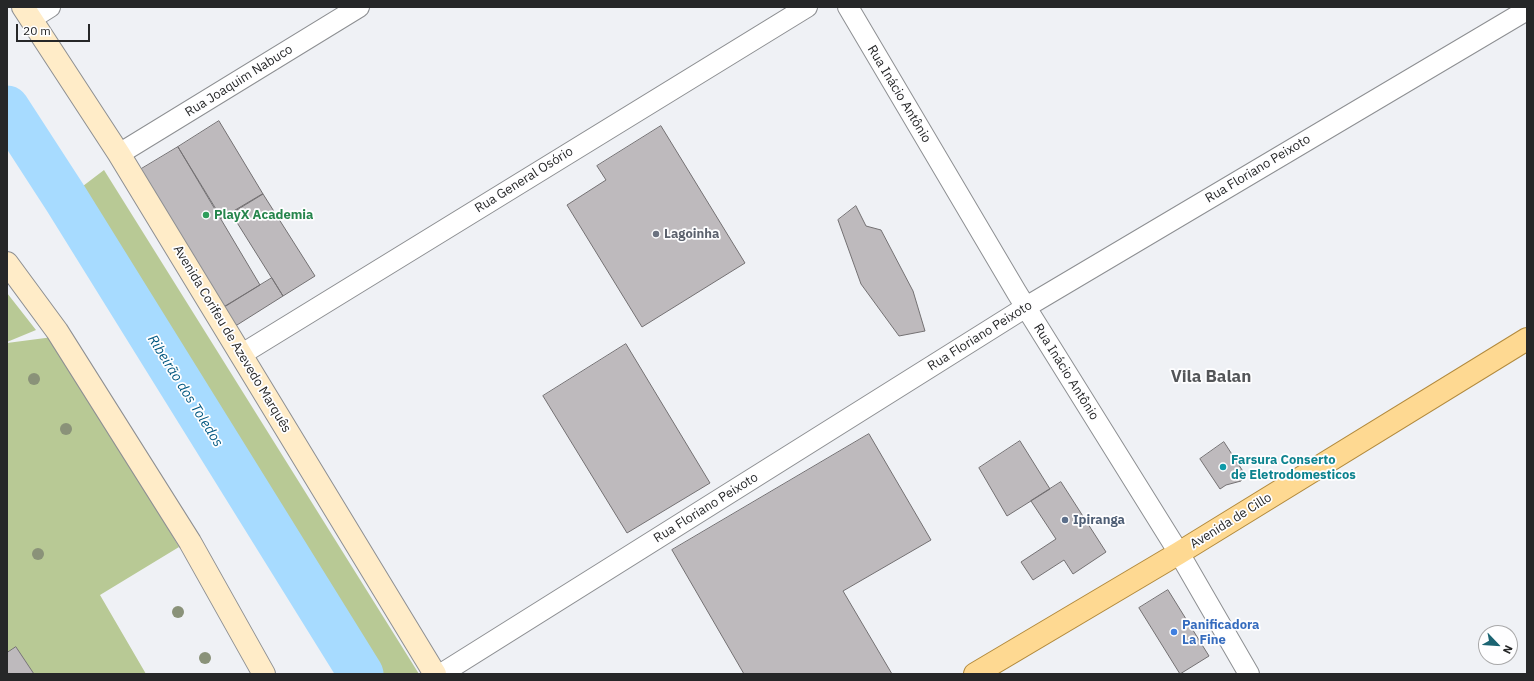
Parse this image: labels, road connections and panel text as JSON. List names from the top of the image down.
{
  "streets": {
    "main road": ["Avenida Corifeu de Azevedo Marquês", "Avenida de Cillo"],
    "street": [
      "Rua Joaquim Nabuco",
      "Rua Inácio Antônio",
      "Rua Floriano Peixoto",
      "Rua General Osório"
    ]
  },
  "crossings": [
    ["Rua Joaquim Nabuco", "Avenida Corifeu de Azevedo Marquês"],
    ["Rua Inácio Antônio", "Rua Floriano Peixoto"],
    ["Rua Inácio Antônio", "Avenida de Cillo"],
    ["Rua General Osório", "Avenida Corifeu de Azevedo Marquês"]
  ],
  "districts": ["Vila Balan"],
  "water": ["Ribeirão dos Toledos"],
  "places": [
    "PlayX Academia",
    "Lagoinha",
    "Farsura Conserto de Eletrodomesticos",
    "Ipiranga",
    "Panificadora La Fine"
  ],
  "scale_bar": "20 m",
  "north": "bottom right"
}
